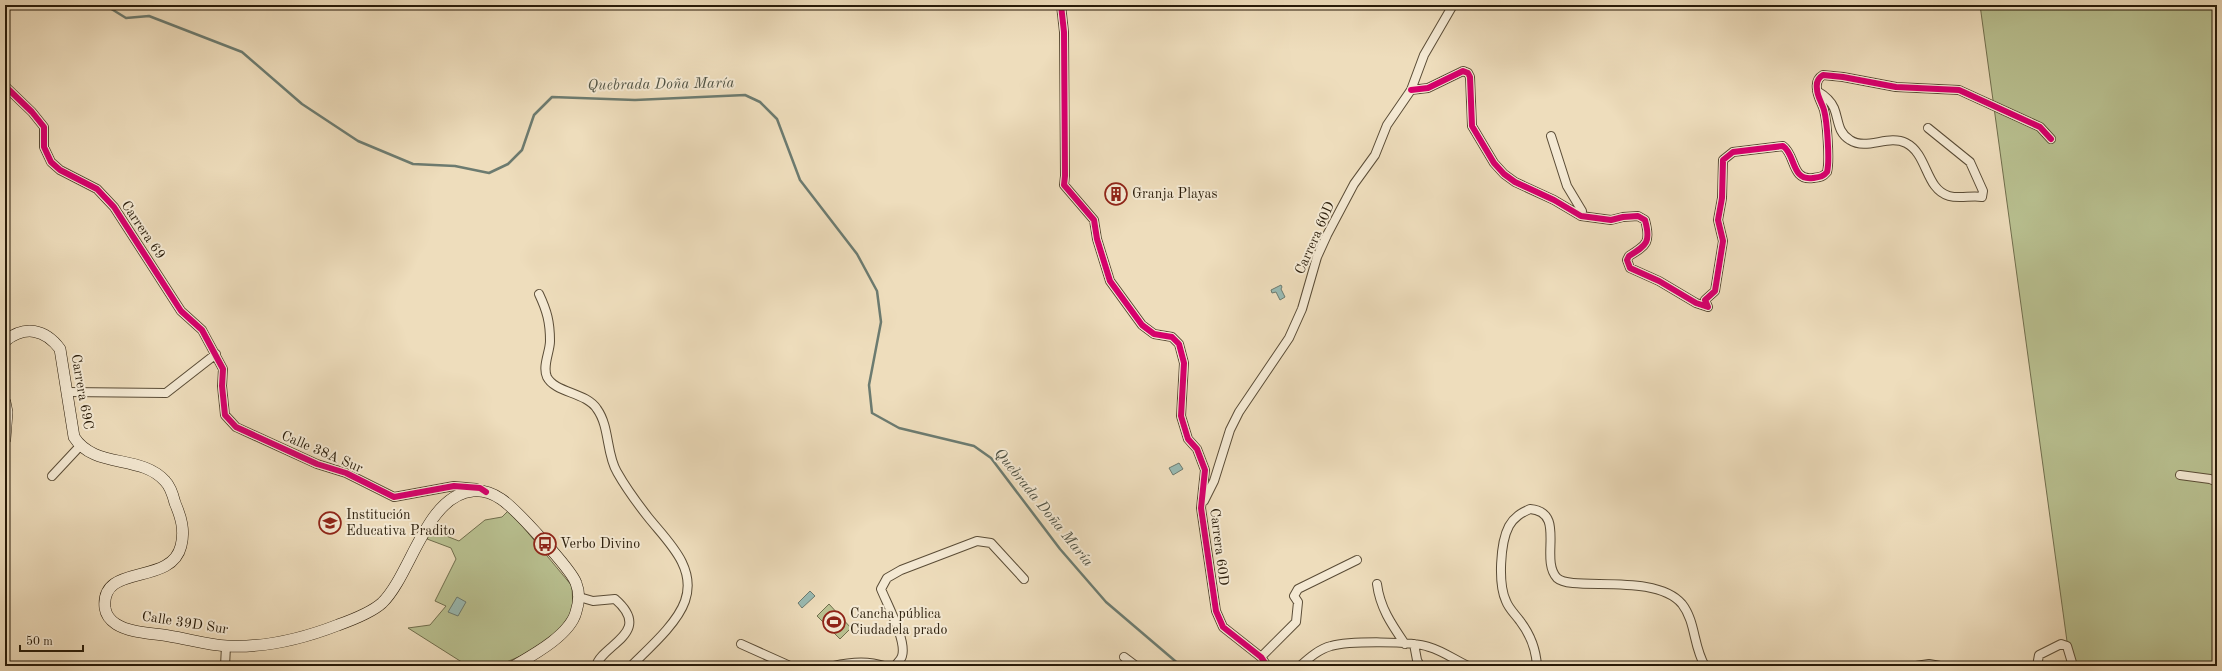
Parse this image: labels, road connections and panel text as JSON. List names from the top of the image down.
{
  "streets": {
    "main road": ["Carrera 69C", "Calle 38A Sur", "Calle 39D Sur"],
    "street": ["Carrera 69", "Carrera 60D"]
  },
  "crossings": [
    ["Carrera 69", "Calle 38A Sur"],
    ["Carrera 69C", "Calle 39D Sur"],
    ["Calle 38A Sur", "Calle 39D Sur"]
  ],
  "water": ["Quebrada Doña María"],
  "places": {
    "building": ["Granja Playas"],
    "school or university": ["Institución Educativa Pradito"],
    "bus stop": ["Verbo Divino"],
    "sports": ["Cancha pública Ciudadela prado"]
  },
  "scale_bar": "50 m"
}
